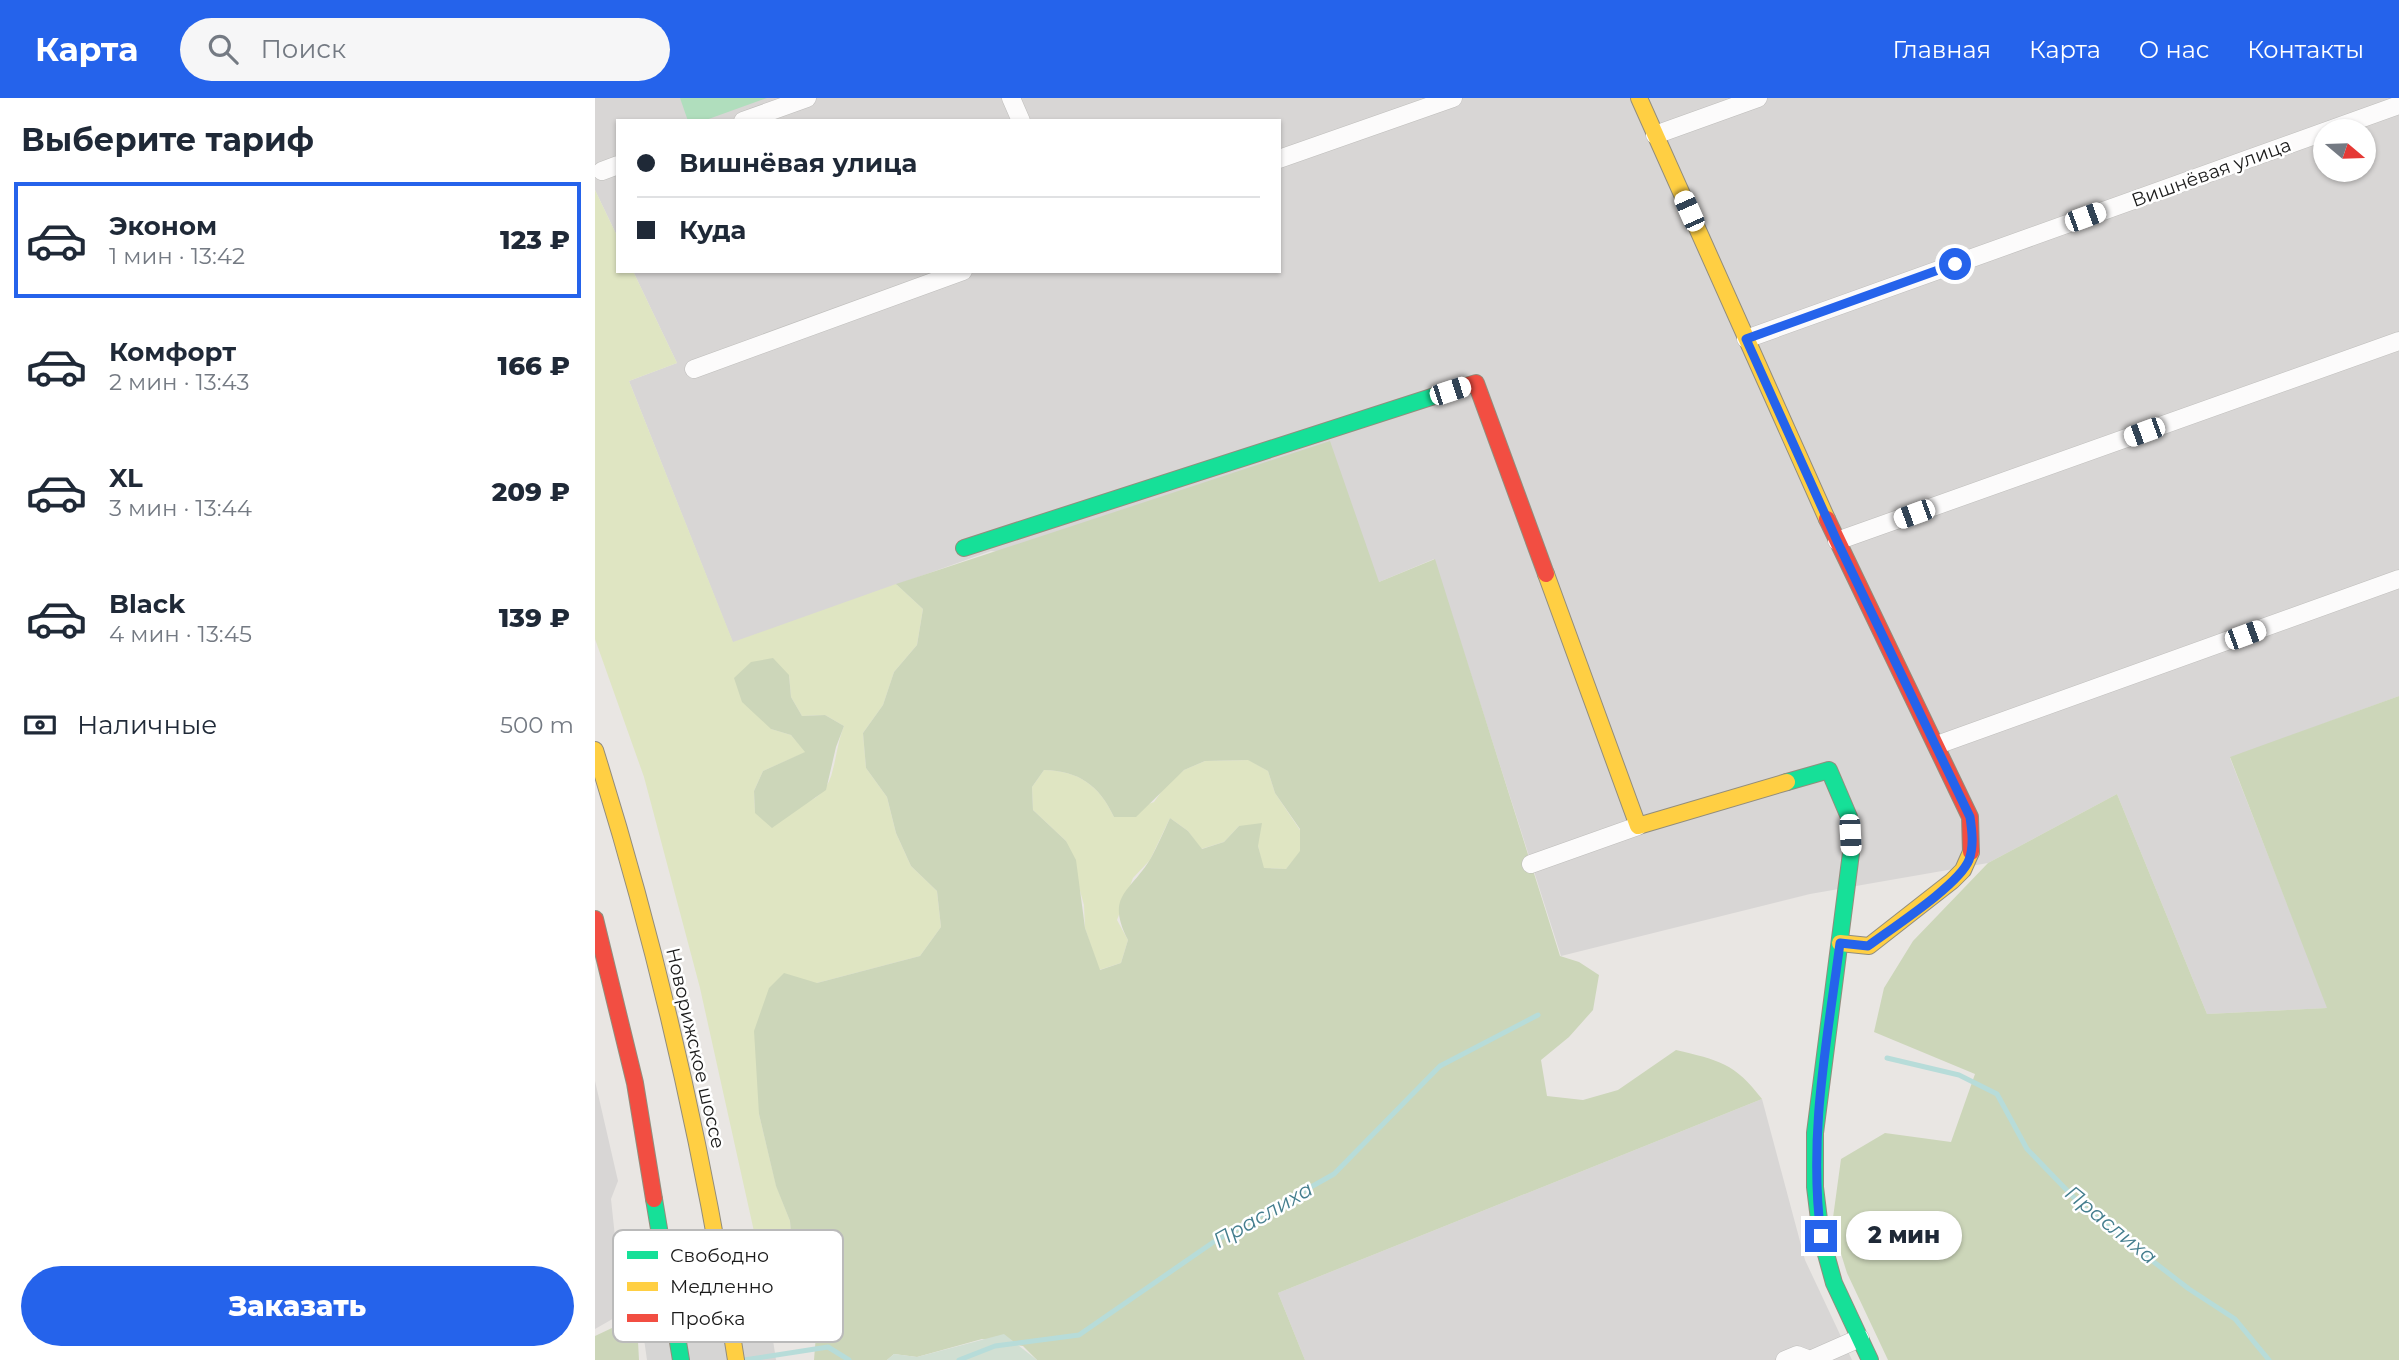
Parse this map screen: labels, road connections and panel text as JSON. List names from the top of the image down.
{
  "streets": {
    "main road": ["Новорижское шоссе"],
    "street": ["Вишнёвая улица"]
  },
  "water": ["Праслиха"],
  "legend": ["Свободно", "Медленно", "Пробка"],
  "north": "right",
  "page": {
    "header": "Карта",
    "search": "Поиск",
    "nav": [
      "Главная",
      "Карта",
      "О нас",
      "Контакты"
    ],
    "heading": "Выберите тариф",
    "banner": ["Вишнёвая улица", "Куда"],
    "list": [
      {
        "name": "Эконом",
        "note": "1 мин · 13:42",
        "value": "123 ₽"
      },
      {
        "name": "Комфорт",
        "note": "2 мин · 13:43",
        "value": "166 ₽"
      },
      {
        "name": "XL",
        "note": "3 мин · 13:44",
        "value": "209 ₽"
      },
      {
        "name": "Black",
        "note": "4 мин · 13:45",
        "value": "139 ₽"
      }
    ],
    "pay": ["Наличные", "500 m"],
    "bubble": "2 мин",
    "buttons": "Заказать"
  }
}
